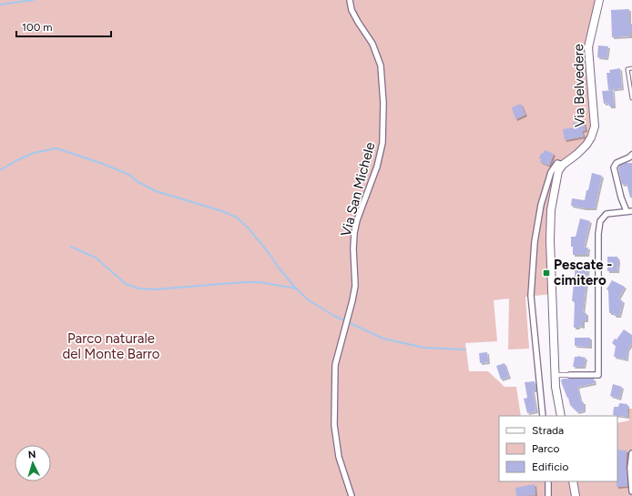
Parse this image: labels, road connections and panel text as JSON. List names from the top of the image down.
{
  "streets": {
    "main road": ["Via Belvedere"],
    "street": ["Via San Michele"]
  },
  "parks": ["Parco naturale del Monte Barro"],
  "places": {
    "transit": ["Pescate - cimitero"]
  },
  "legend": ["Strada", "Parco", "Edificio"],
  "scale_bar": "100 m",
  "north": "top"
}
